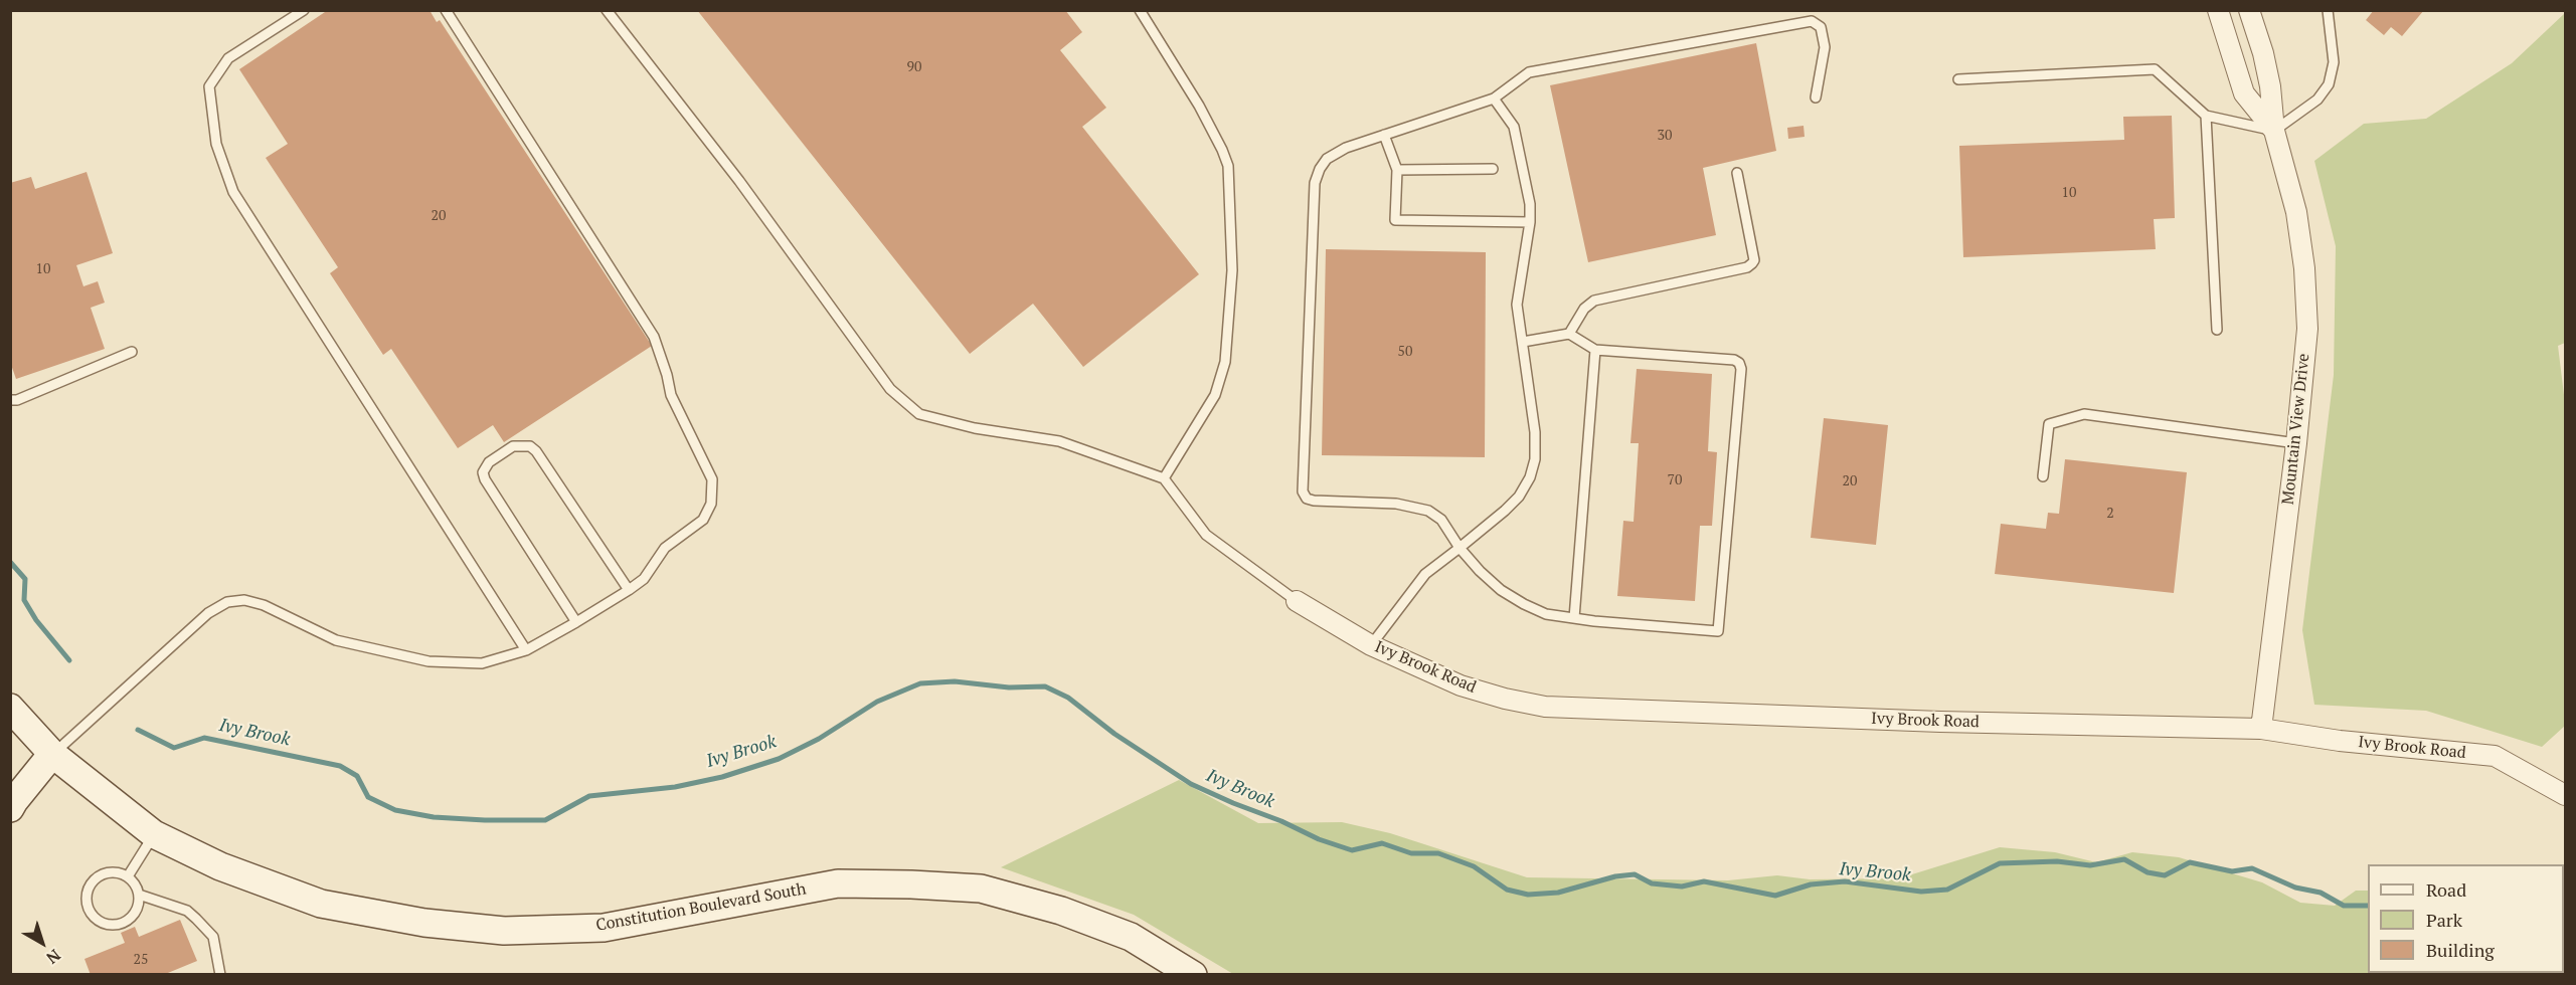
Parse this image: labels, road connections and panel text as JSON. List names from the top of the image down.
{
  "streets": {
    "main road": ["Constitution Boulevard South"],
    "street": ["Mountain View Drive", "Ivy Brook Road"]
  },
  "crossings": [
    ["Mountain View Drive", "Ivy Brook Road"]
  ],
  "water": ["Ivy Brook"],
  "house_numbers": [
    "90",
    "30",
    "10",
    "20",
    "10",
    "50",
    "70",
    "20",
    "2",
    "25"
  ],
  "legend": ["Road", "Park", "Building"],
  "north": "bottom right"
}
